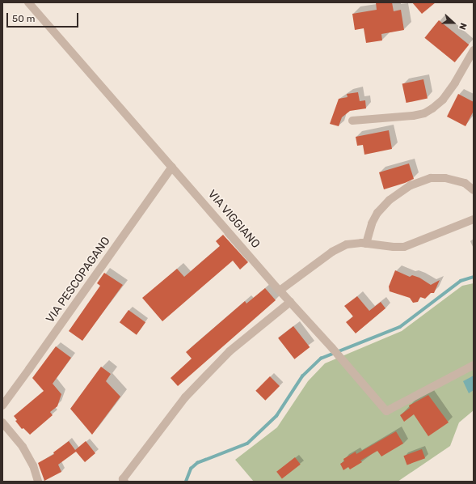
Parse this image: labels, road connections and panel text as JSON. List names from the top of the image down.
{
  "streets": {
    "street": ["VIA VIGGIANO", "VIA PESCOPAGANO"]
  },
  "crossings": [
    ["VIA VIGGIANO", "VIA PESCOPAGANO"]
  ],
  "scale_bar": "50 m",
  "north": "right"
}
